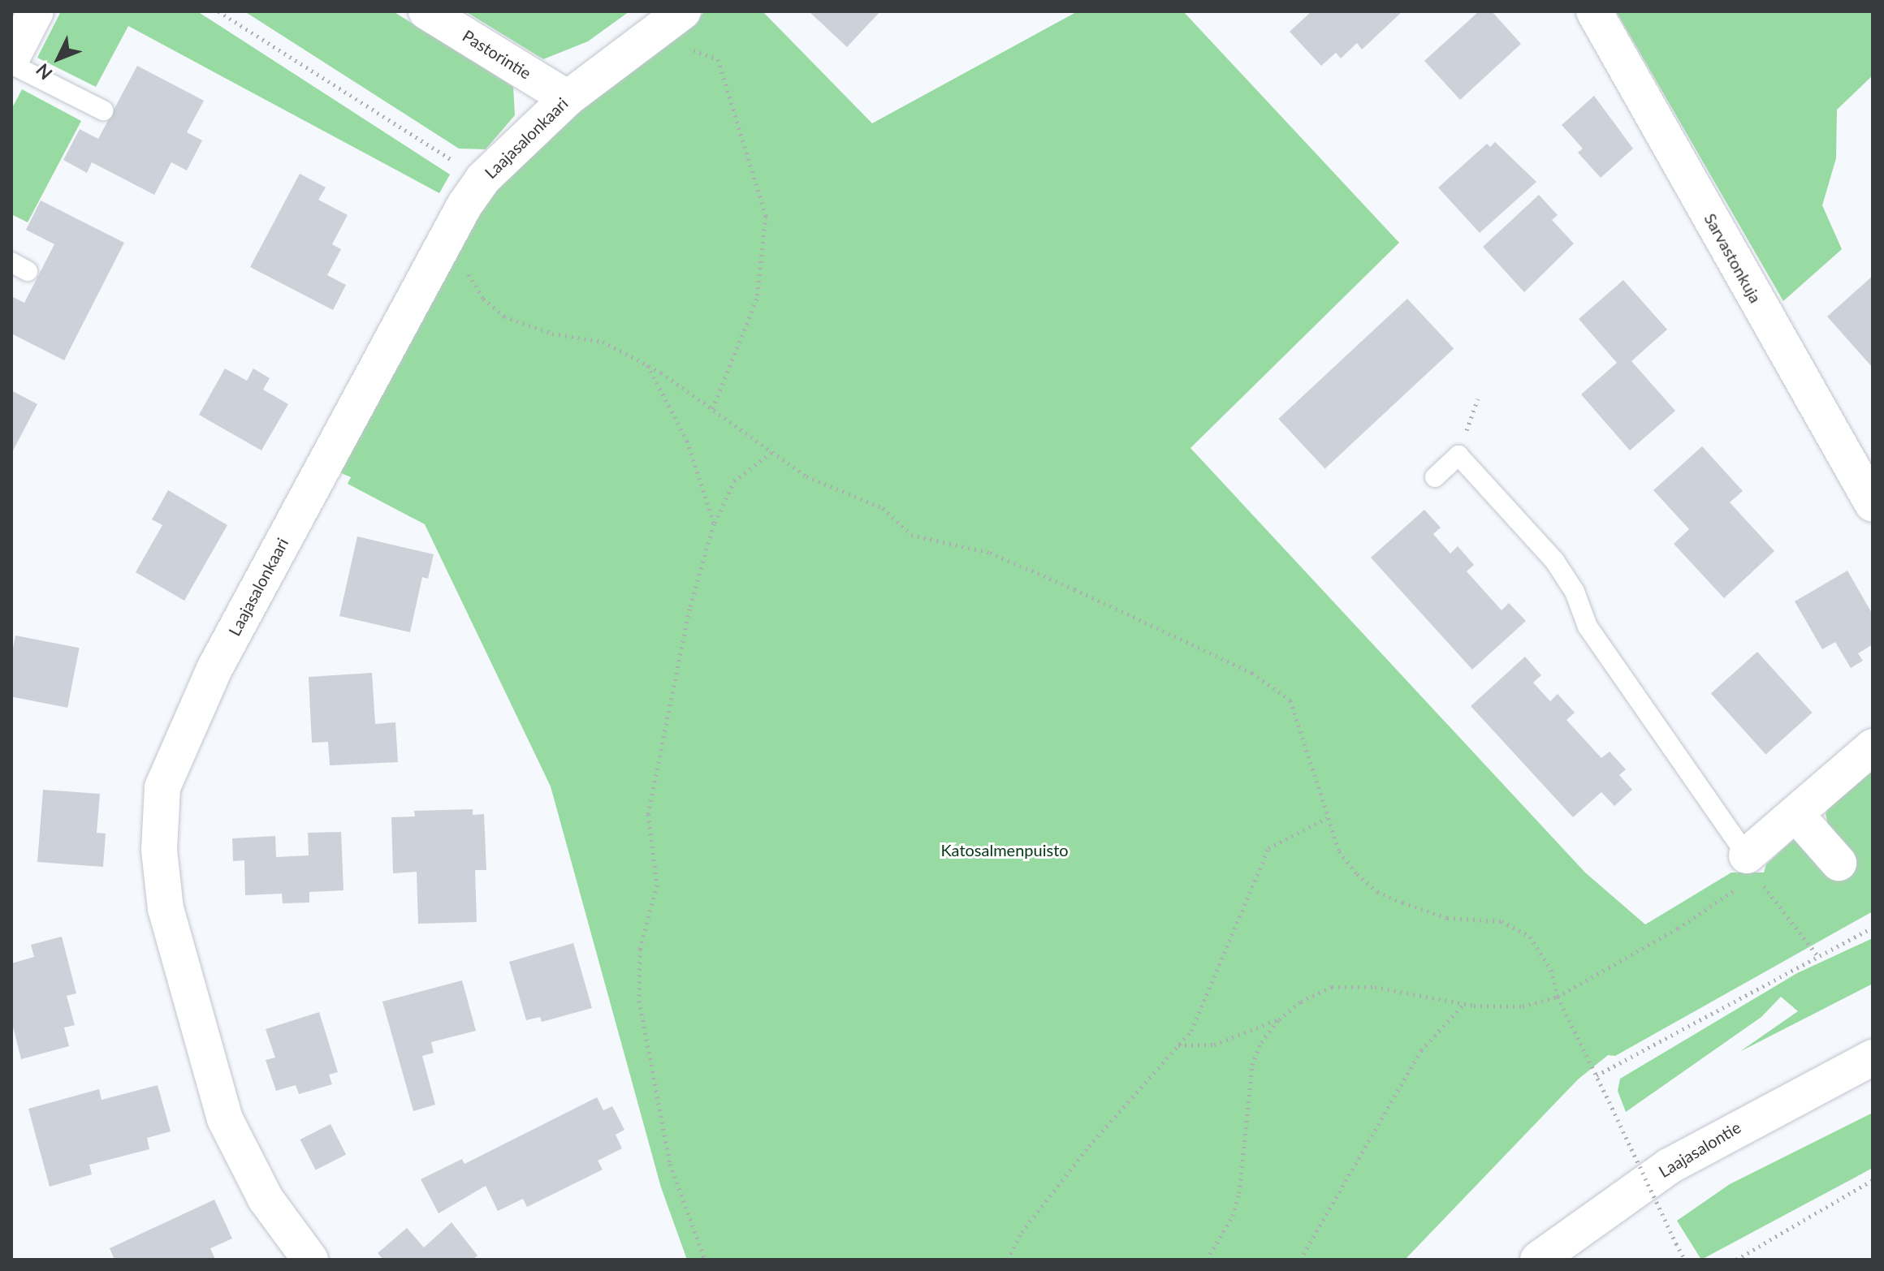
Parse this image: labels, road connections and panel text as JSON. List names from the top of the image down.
{
  "streets": {
    "street": [
      "Pastorintie",
      "Laajasalonkaari",
      "Sarvastonkuja",
      "Laajasalontie"
    ]
  },
  "crossings": [
    ["Pastorintie", "Laajasalonkaari"]
  ],
  "parks": ["Katosalmenpuisto"],
  "north": "bottom left"
}
